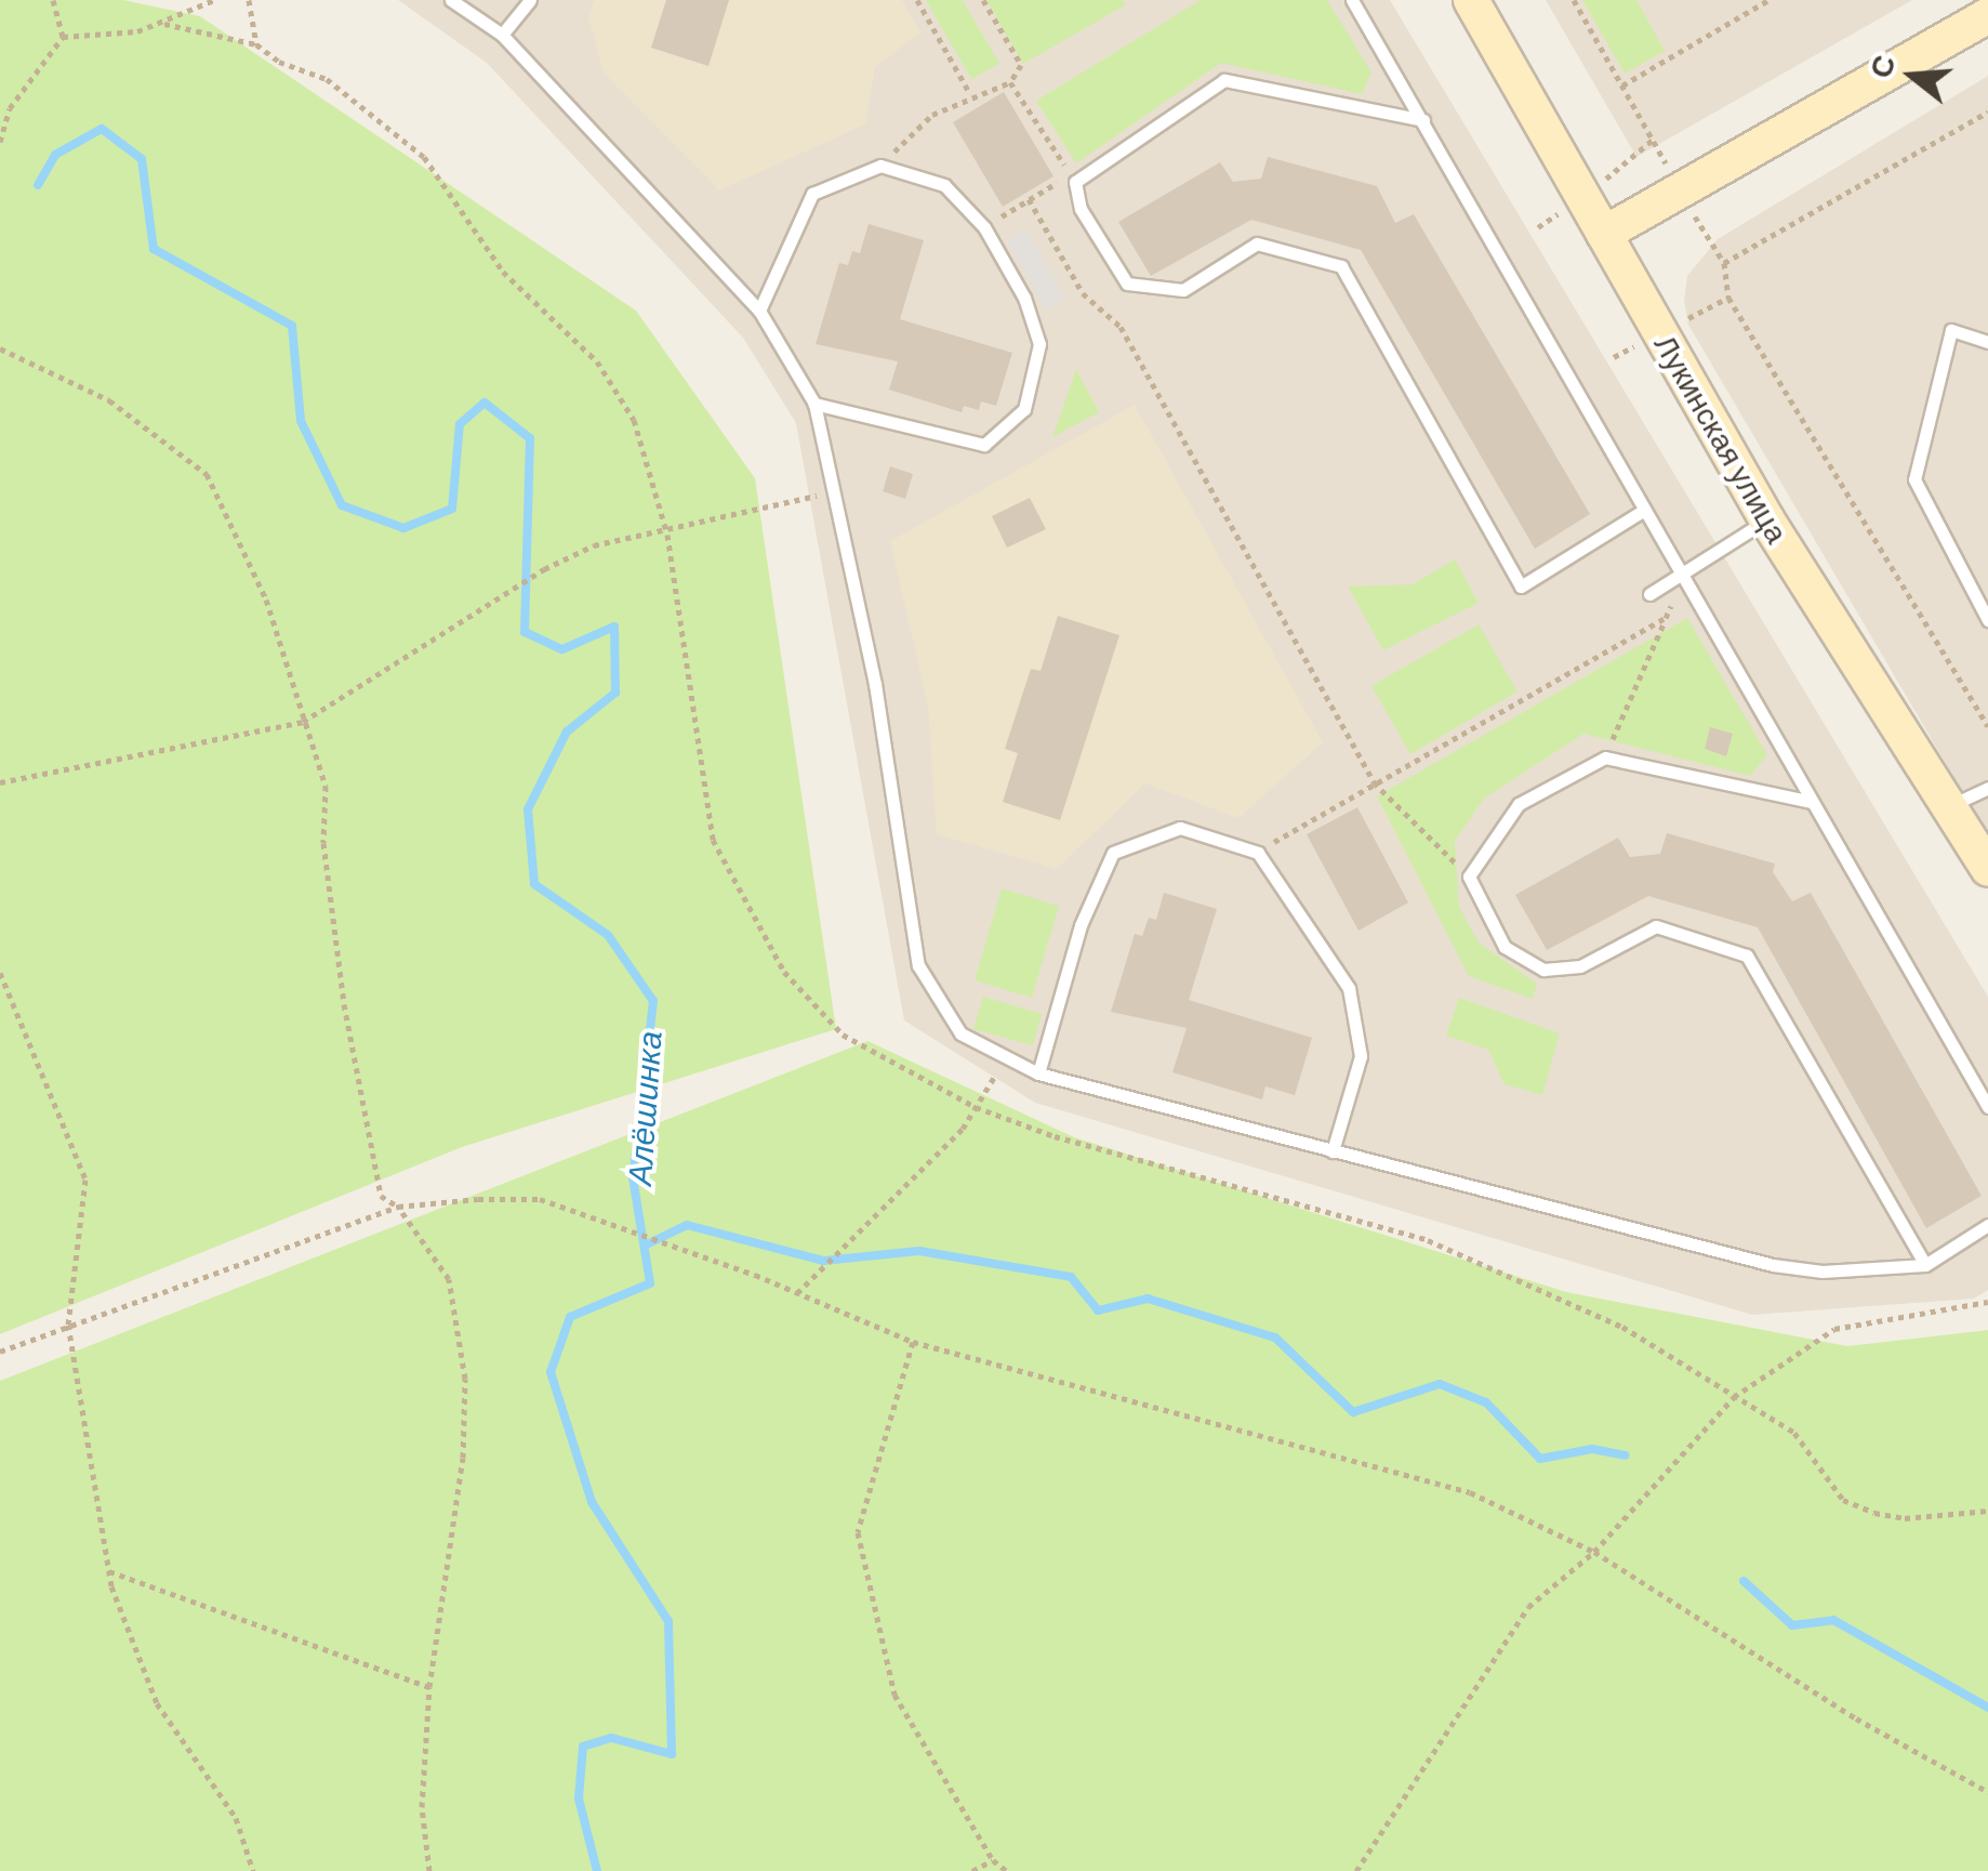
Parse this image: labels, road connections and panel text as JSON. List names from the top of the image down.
{
  "streets": {
    "street": ["Лукинская улица"]
  },
  "water": ["Алёшинка"],
  "north": "left"
}
